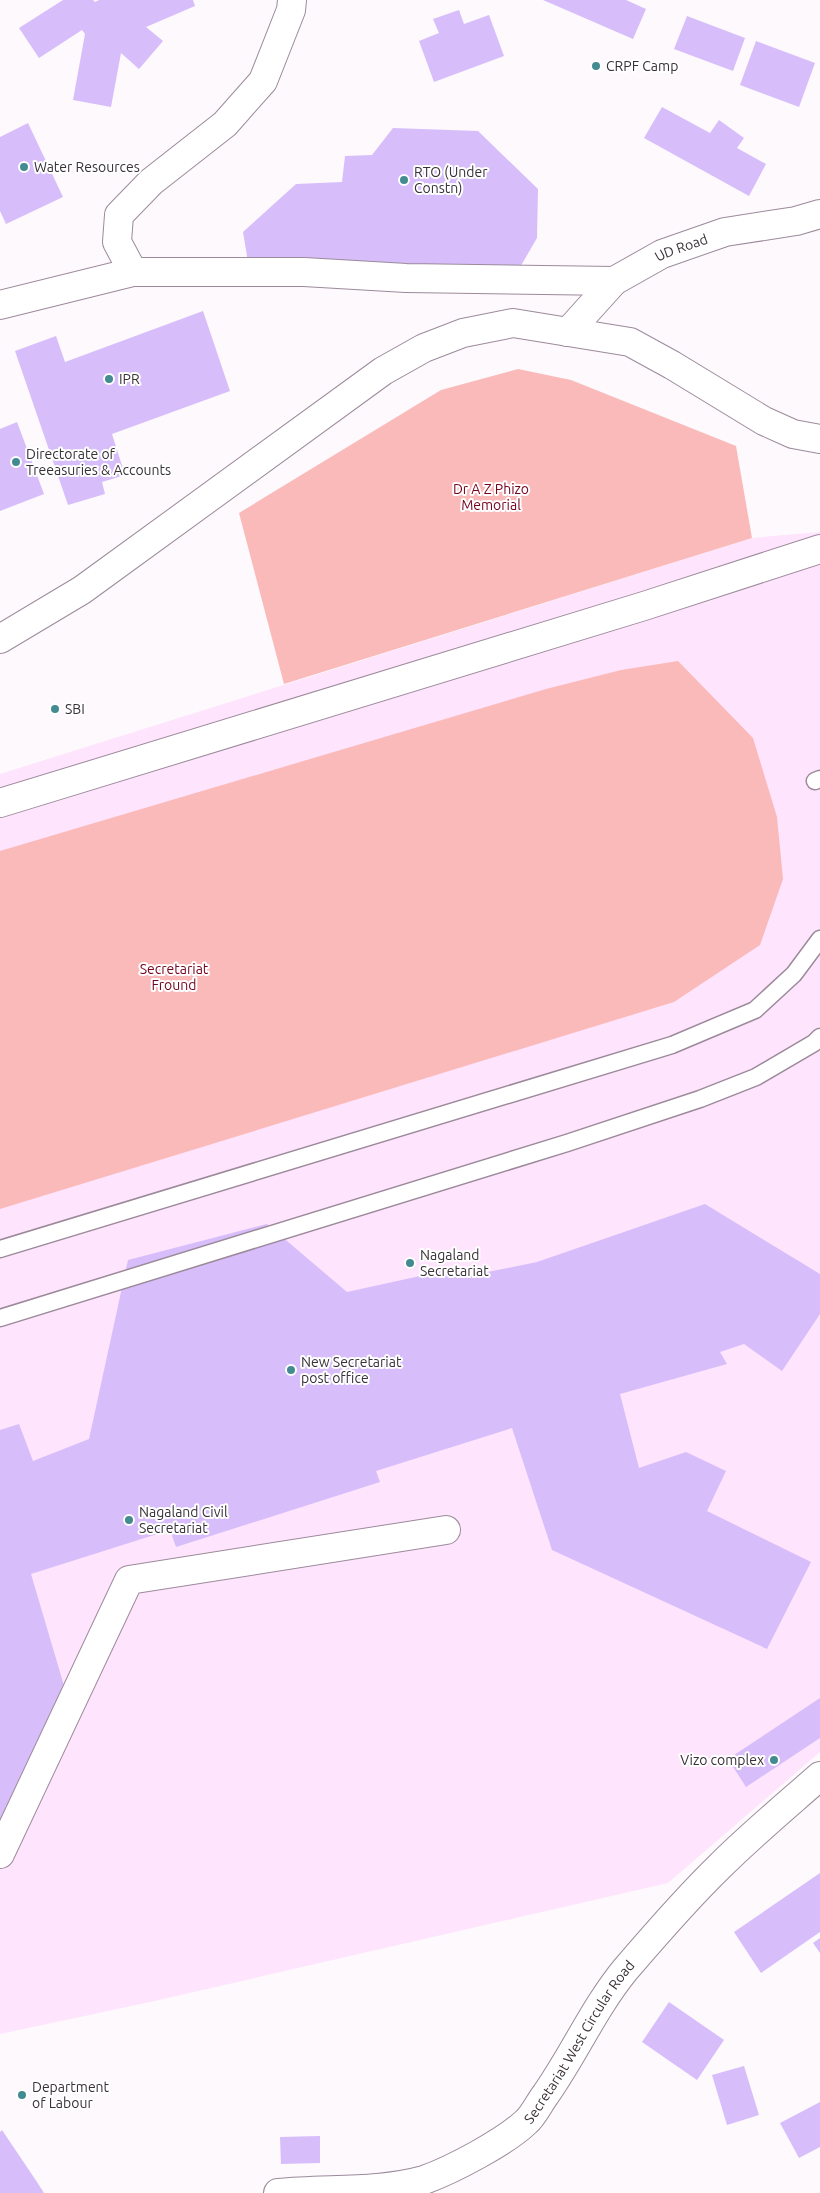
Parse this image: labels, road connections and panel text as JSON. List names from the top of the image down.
{
  "streets": {
    "street": ["UD Road", "Secretariat West Circular Road"]
  },
  "parks": ["Dr A Z Phizo Memorial", "Secretariat Fround"],
  "places": [
    "CRPF Camp",
    "Water Resources",
    "RTO (Under Constn)",
    "IPR",
    "Directorate of Treeasuries & Accounts",
    "SBI",
    "Nagaland Secretariat",
    "New Secretariat post office",
    "Nagaland Civil Secretariat",
    "Vizo complex",
    "Department of Labour"
  ]
}
